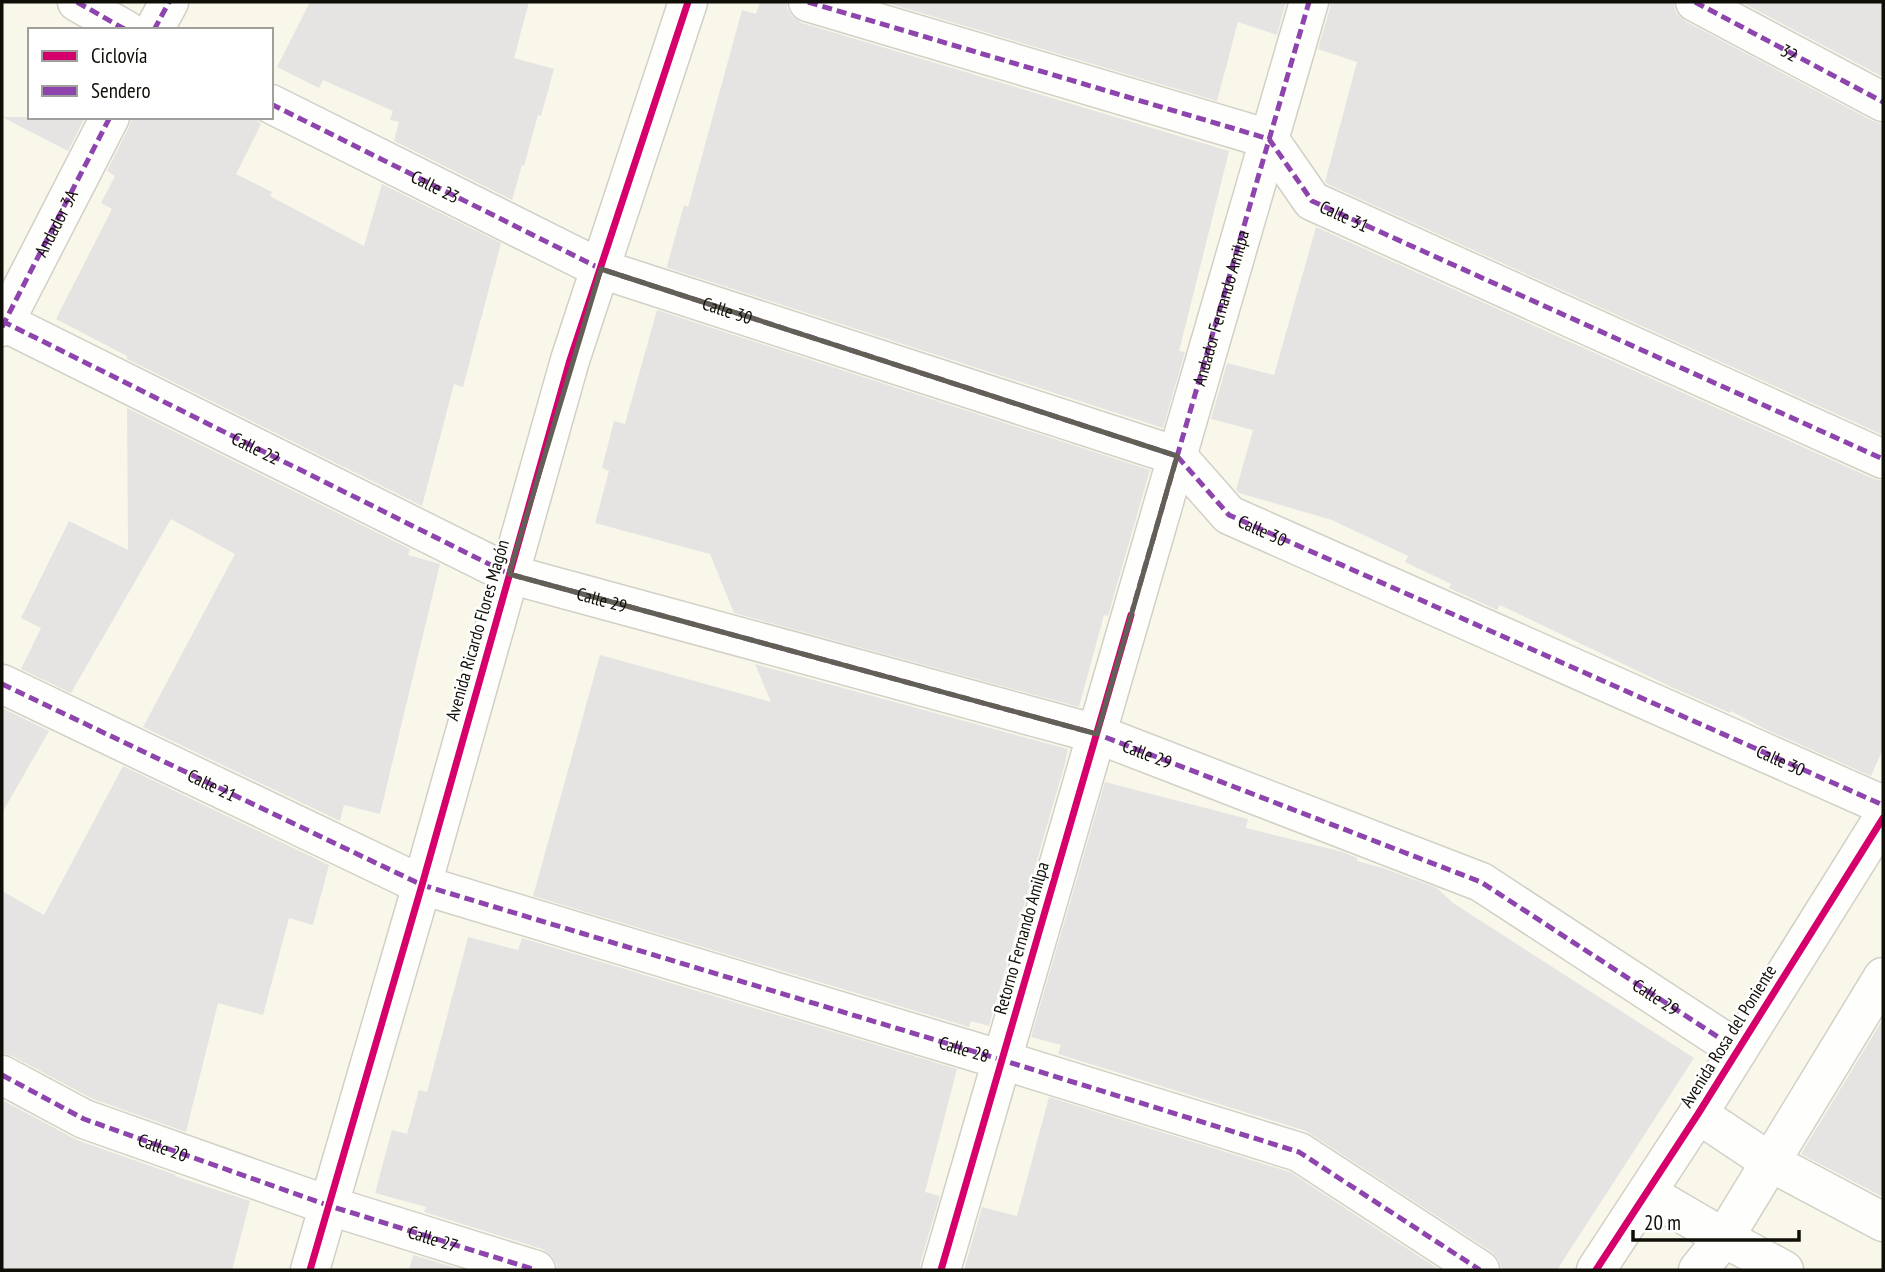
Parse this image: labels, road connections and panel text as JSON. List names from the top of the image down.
{
  "streets": {
    "street": [
      "32",
      "Calle 23",
      "Calle 31",
      "Andador 3A",
      "Andador Fernando Amilpa",
      "Calle 30",
      "Calle 22",
      "Calle 29",
      "Avenida Ricardo Flores Magón",
      "Calle 21",
      "Retorno Fernando Amilpa",
      "Avenida Rosa del Poniente",
      "Calle 28",
      "Calle 20",
      "Calle 27"
    ]
  },
  "crossings": [
    ["Calle 23", "Calle 30"],
    ["Calle 23", "Avenida Ricardo Flores Magón"],
    ["Calle 31", "Andador Fernando Amilpa"],
    ["Andador 3A", "Calle 22"],
    ["Andador Fernando Amilpa", "Calle 30"],
    ["Andador Fernando Amilpa", "Retorno Fernando Amilpa"],
    ["Calle 30", "Avenida Ricardo Flores Magón"],
    ["Calle 22", "Calle 29"],
    ["Calle 22", "Avenida Ricardo Flores Magón"],
    ["Calle 29", "Avenida Ricardo Flores Magón"],
    ["Calle 29", "Retorno Fernando Amilpa"],
    ["Calle 29", "Avenida Rosa del Poniente"],
    ["Avenida Ricardo Flores Magón", "Calle 21"],
    ["Avenida Ricardo Flores Magón", "Calle 28"],
    ["Avenida Ricardo Flores Magón", "Calle 20"],
    ["Avenida Ricardo Flores Magón", "Calle 27"],
    ["Calle 21", "Calle 28"],
    ["Retorno Fernando Amilpa", "Calle 28"],
    ["Calle 20", "Calle 27"]
  ],
  "legend": ["Ciclovía", "Sendero"],
  "scale_bar": "20 m"
}
